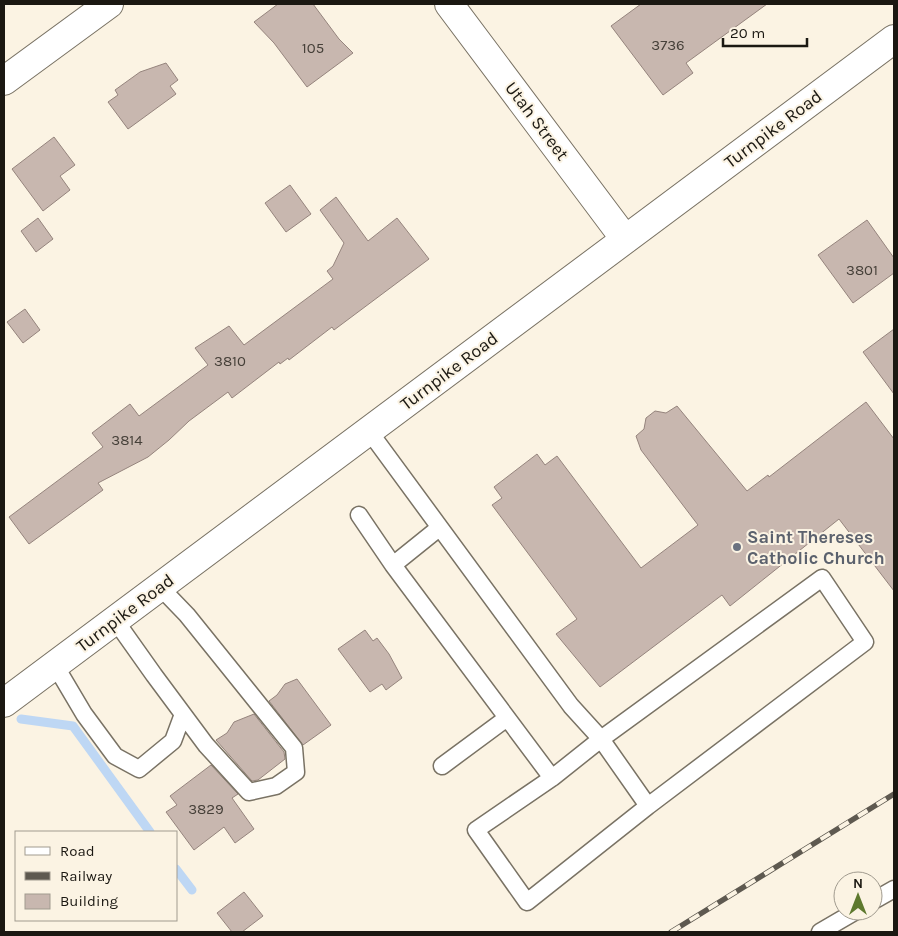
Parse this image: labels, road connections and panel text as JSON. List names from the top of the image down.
{
  "streets": {
    "main road": ["Utah Street", "Turnpike Road"]
  },
  "crossings": [
    ["Utah Street", "Turnpike Road"]
  ],
  "places": ["Saint Thereses Catholic Church"],
  "house_numbers": [
    "3736",
    "105",
    "3801",
    "3810",
    "3814",
    "3829"
  ],
  "legend": ["Road", "Railway", "Building"],
  "scale_bar": "20 m",
  "north": "top"
}
